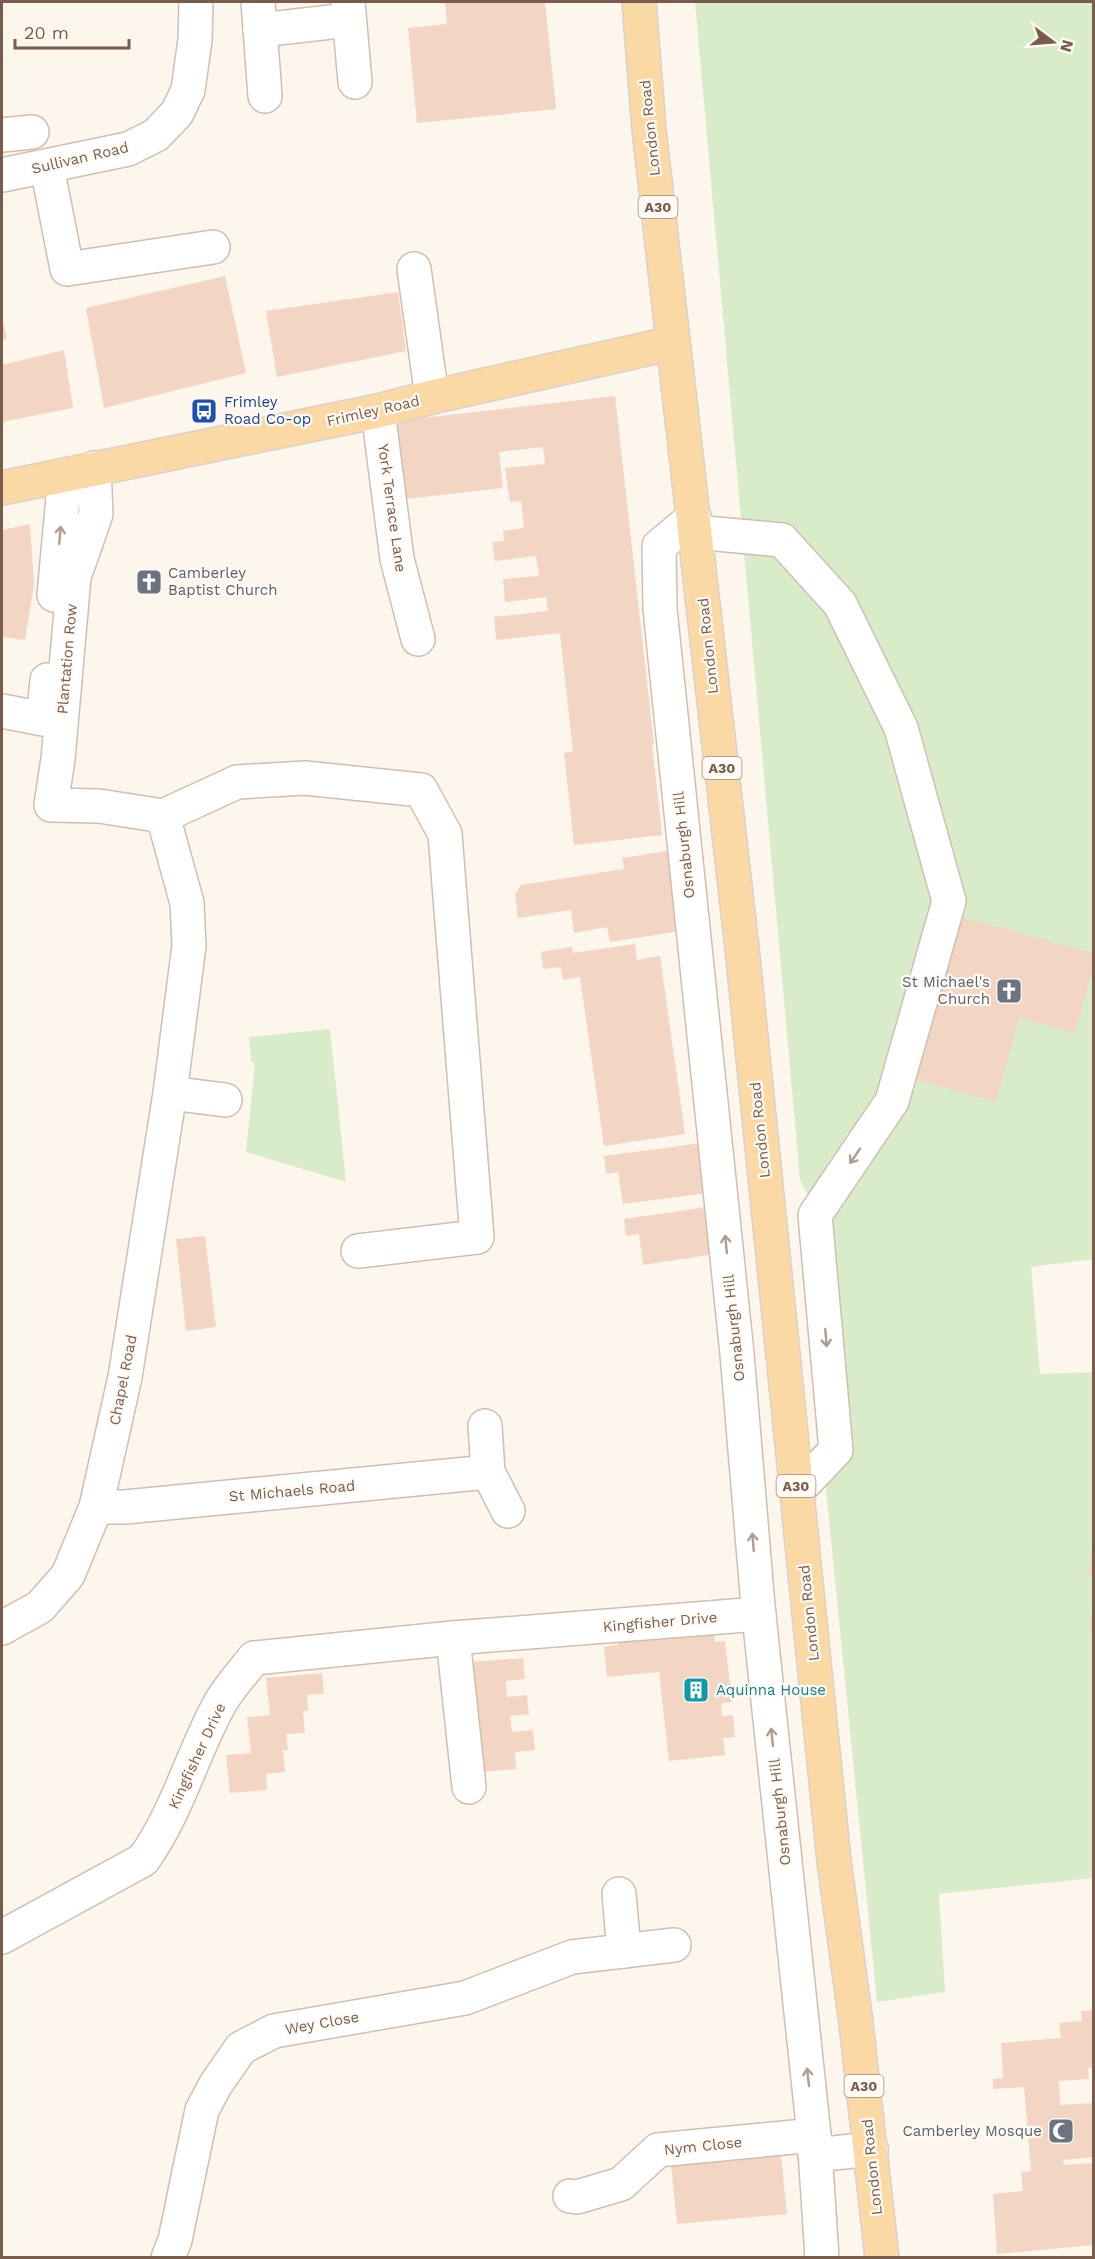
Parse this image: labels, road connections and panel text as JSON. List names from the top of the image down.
{
  "streets": {
    "main road": ["London Road", "A30", "Frimley Road"],
    "street": [
      "Sullivan Road",
      "York Terrace Lane",
      "Plantation Row",
      "Osnaburgh Hill",
      "Chapel Road",
      "St Michaels Road",
      "Kingfisher Drive",
      "Wey Close",
      "Nym Close"
    ]
  },
  "crossings": [
    ["London Road", "Frimley Road"],
    ["London Road", "Osnaburgh Hill"],
    ["Frimley Road", "York Terrace Lane"],
    ["Frimley Road", "Plantation Row"],
    ["Plantation Row", "Chapel Road"],
    ["Osnaburgh Hill", "Kingfisher Drive"],
    ["Osnaburgh Hill", "Nym Close"],
    ["Chapel Road", "St Michaels Road"]
  ],
  "one_way": ["Osnaburgh Hill"],
  "places": {
    "bus stop": ["Frimley Road Co-op"],
    "church": ["Camberley Baptist Church", "St Michael's Church"],
    "building": ["Aquinna House"],
    "mosque": ["Camberley Mosque"]
  },
  "scale_bar": "20 m",
  "north": "right"
}
